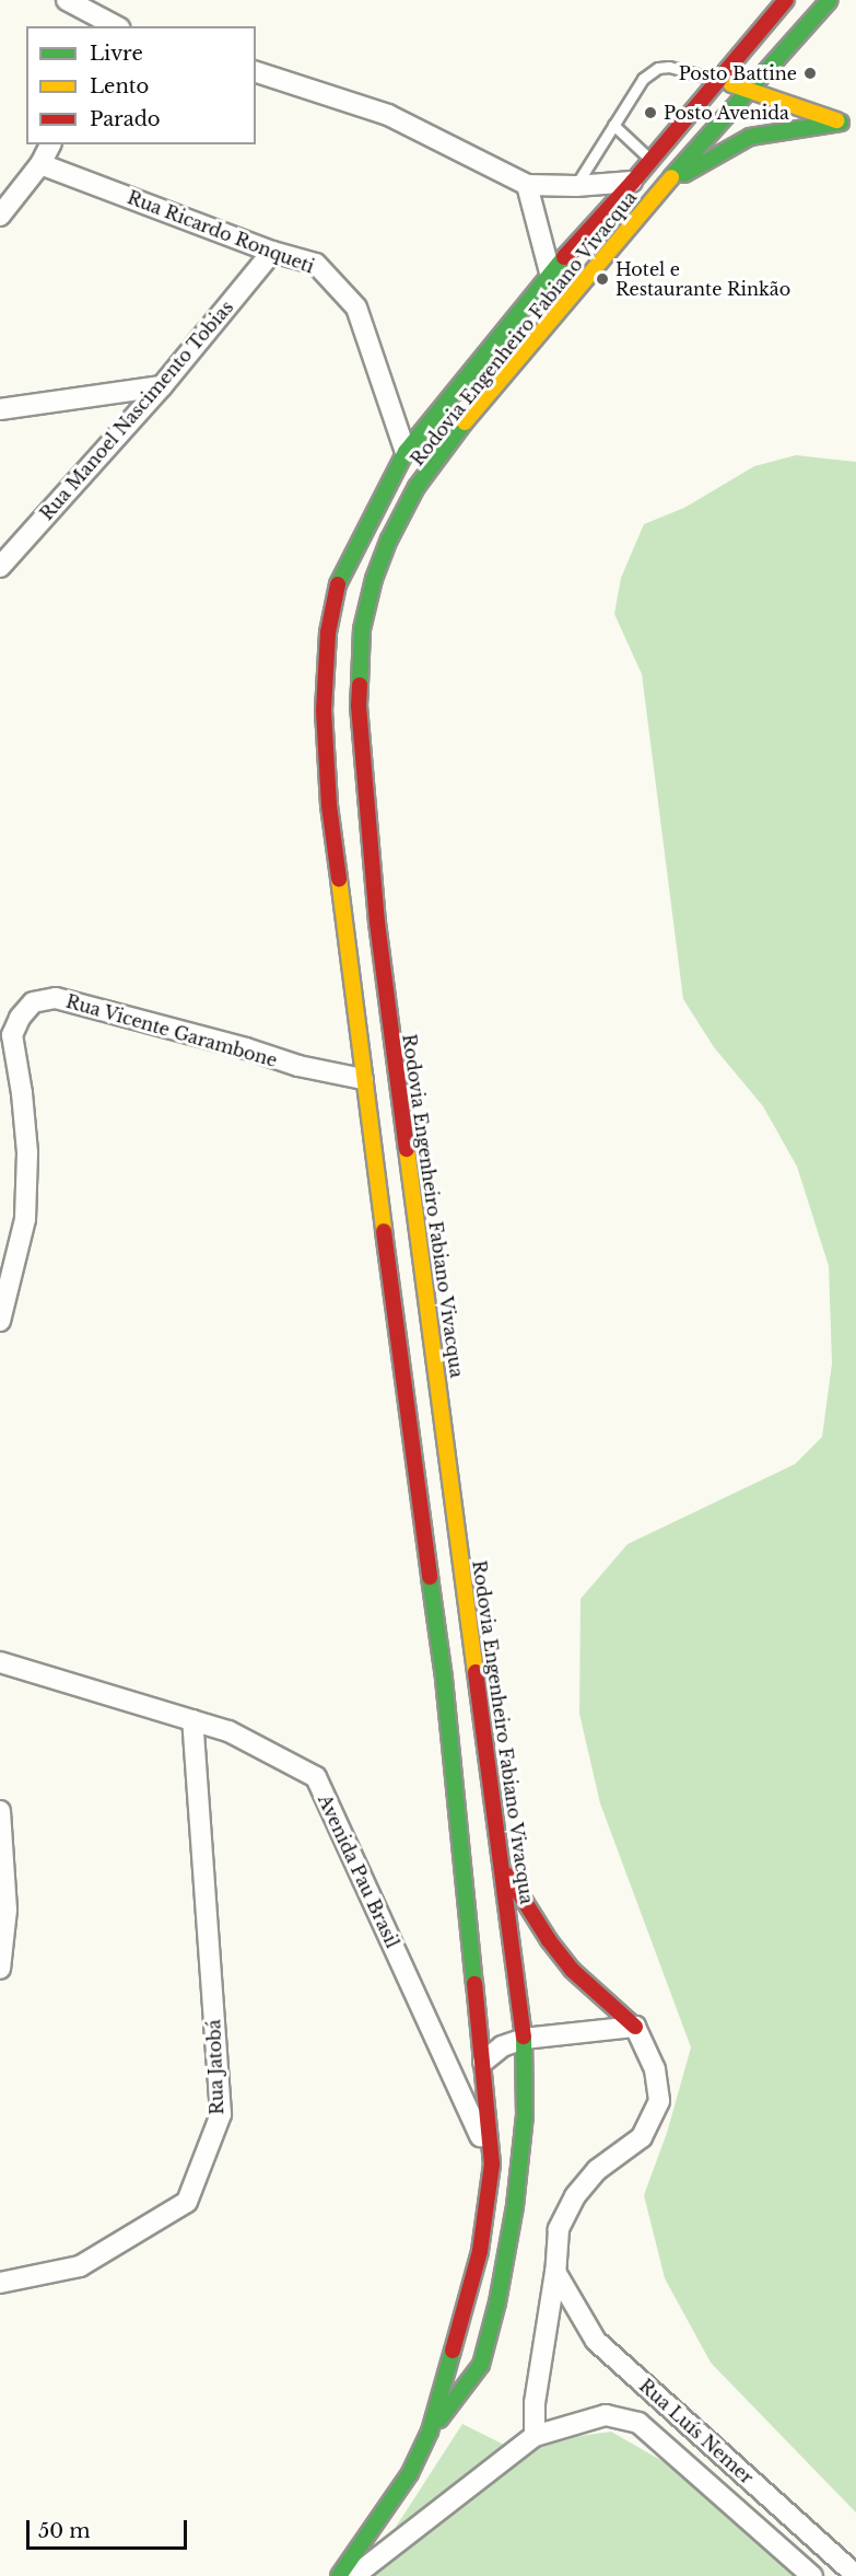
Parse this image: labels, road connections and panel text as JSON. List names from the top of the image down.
{
  "streets": {
    "main road": ["Rodovia Engenheiro Fabiano Vivacqua"],
    "street": [
      "Rua Ricardo Ronqueti",
      "Rua Manoel Nascimento Tobias",
      "Rua Vicente Garambone",
      "Avenida Pau Brasil",
      "Rua Jatobá",
      "Rua Luís Nemer"
    ]
  },
  "crossings": [
    ["Rua Ricardo Ronqueti", "Rodovia Engenheiro Fabiano Vivacqua"],
    ["Rua Ricardo Ronqueti", "Rua Manoel Nascimento Tobias"],
    ["Rodovia Engenheiro Fabiano Vivacqua", "Rua Vicente Garambone"],
    ["Rodovia Engenheiro Fabiano Vivacqua", "Avenida Pau Brasil"],
    ["Avenida Pau Brasil", "Rua Jatobá"]
  ],
  "places": ["Posto Battine", "Posto Avenida", "Hotel e Restaurante Rinkão"],
  "legend": ["Livre", "Lento", "Parado"],
  "scale_bar": "50 m"
}
